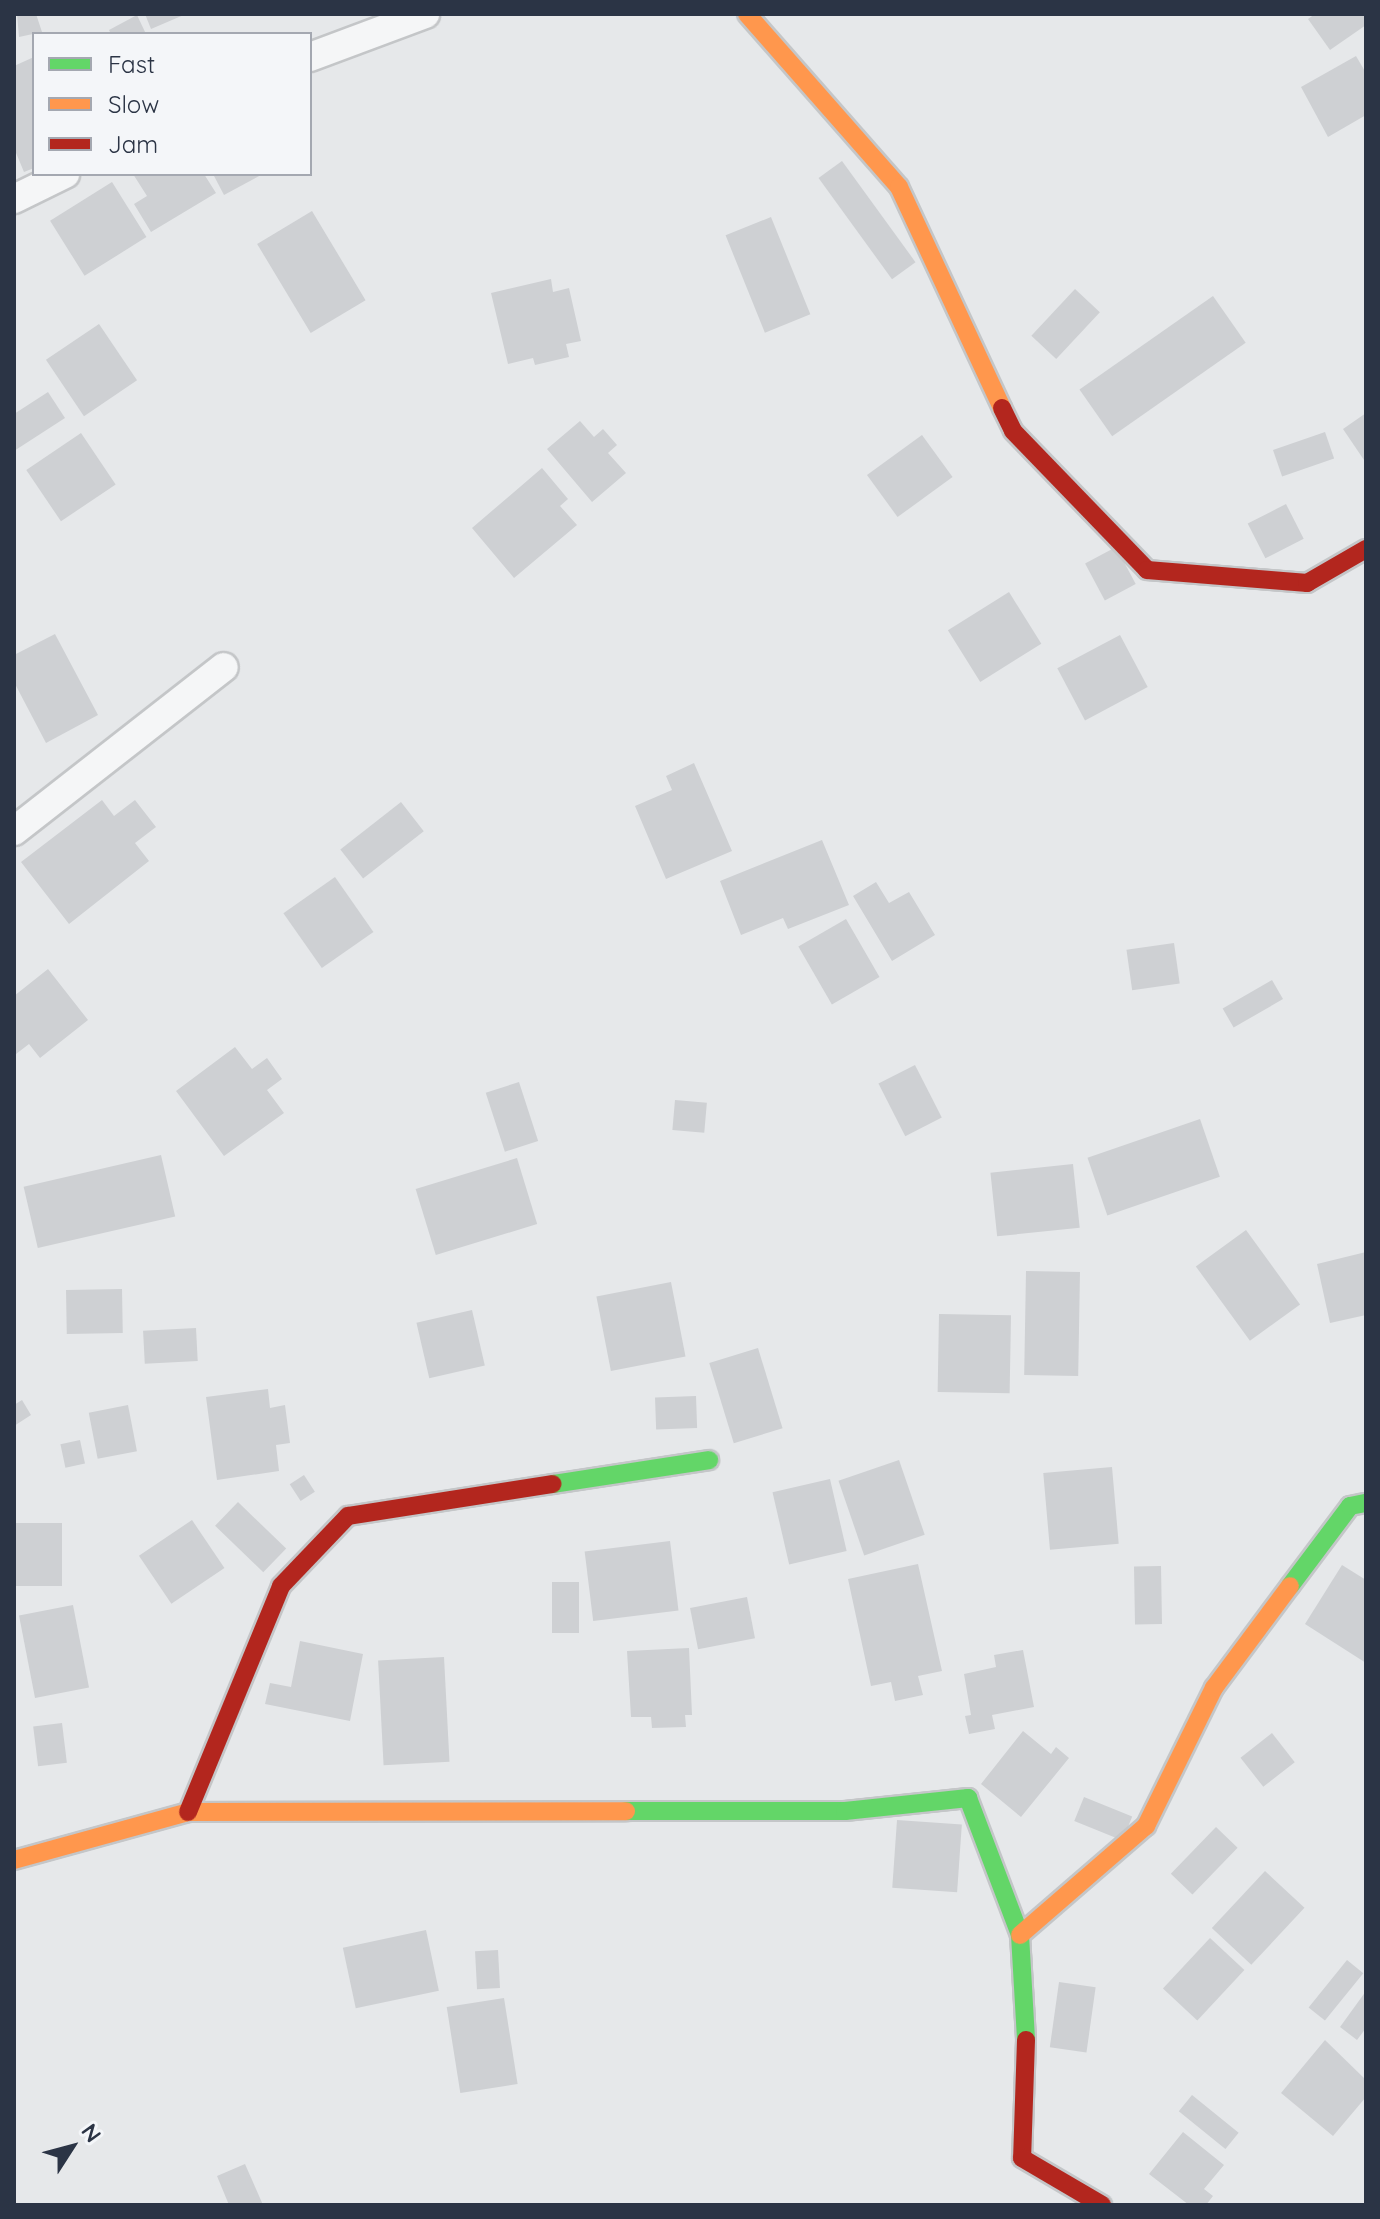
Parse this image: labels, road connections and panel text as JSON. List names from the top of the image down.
{
  "legend": ["Fast", "Slow", "Jam"],
  "north": "top right"
}
